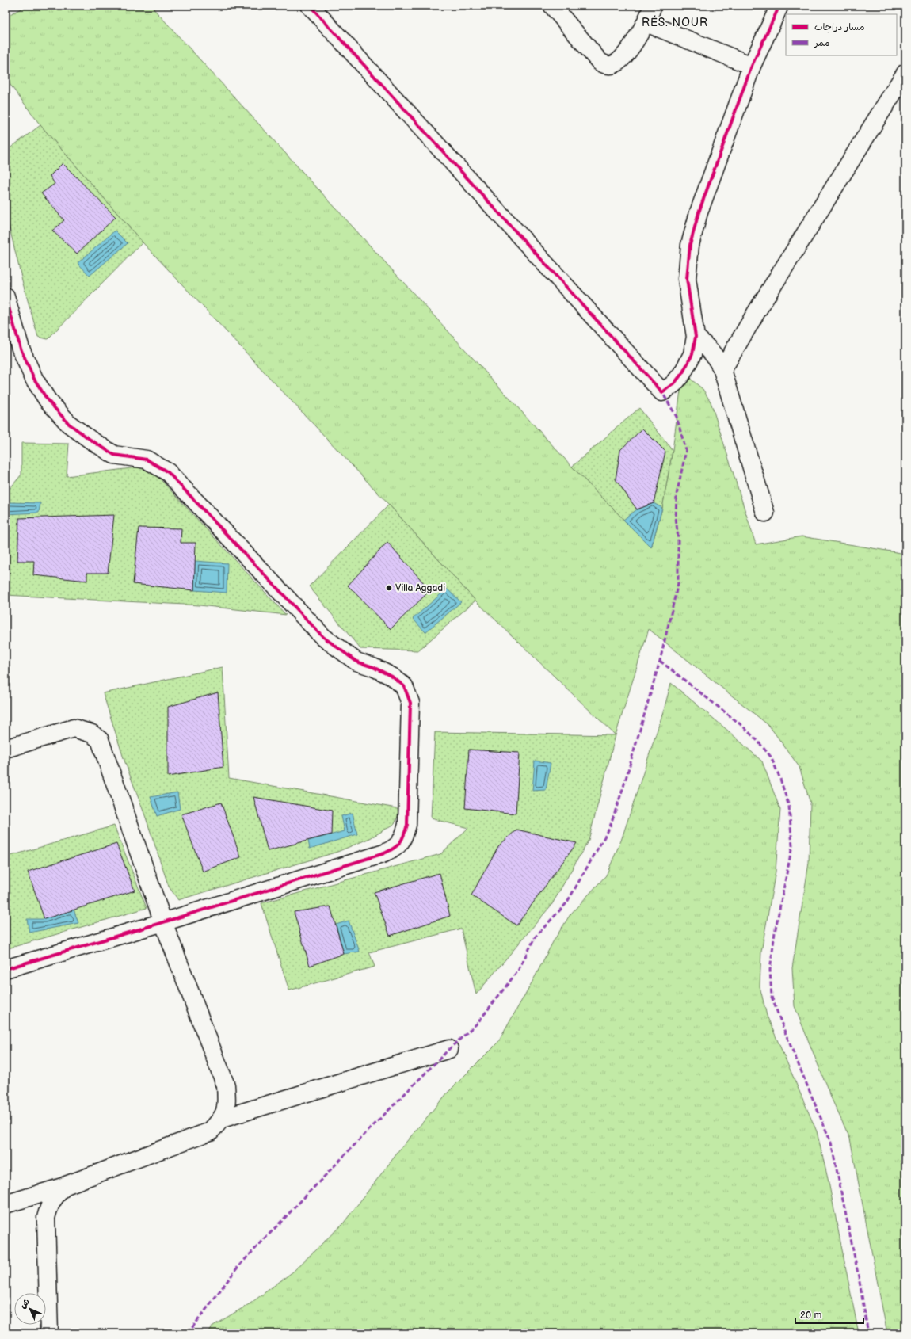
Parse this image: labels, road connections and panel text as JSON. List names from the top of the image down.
{
  "districts": ["RÉS. NOUR"],
  "places": ["Villa Aggadi"],
  "legend": ["مسار دراجات", "ممر"],
  "scale_bar": "20 m",
  "north": "top left"
}
